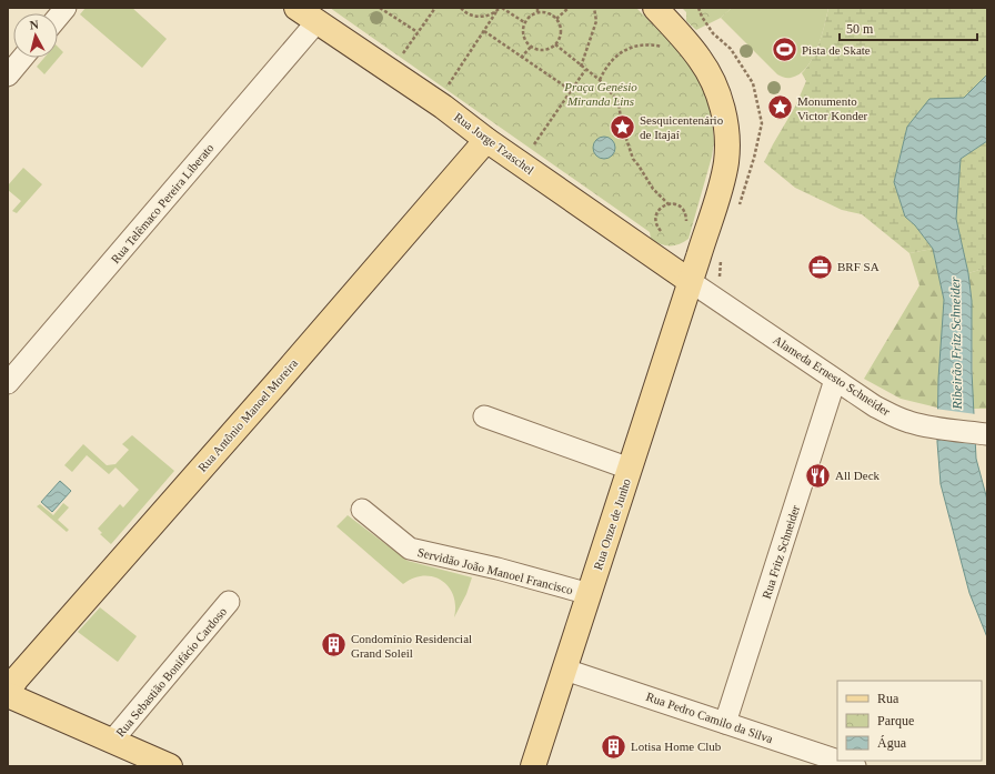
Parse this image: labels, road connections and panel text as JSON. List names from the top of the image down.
{
  "streets": {
    "main road": ["Rua Jorge Tzaschel", "Rua Antônio Manoel Moreira", "Rua Onze de Junho"],
    "street": [
      "Rua Telêmaco Pereira Liberato",
      "Alameda Ernesto Schneider",
      "Rua Fritz Schneider",
      "Servidão João Manoel Francisco",
      "Rua Sebastião Bonifácio Cardoso",
      "Rua Pedro Camilo da Silva"
    ]
  },
  "crossings": [
    ["Rua Jorge Tzaschel", "Rua Telêmaco Pereira Liberato"],
    ["Rua Jorge Tzaschel", "Alameda Ernesto Schneider"],
    ["Rua Jorge Tzaschel", "Rua Antônio Manoel Moreira"],
    ["Rua Jorge Tzaschel", "Rua Onze de Junho"],
    ["Alameda Ernesto Schneider", "Rua Onze de Junho"],
    ["Alameda Ernesto Schneider", "Rua Fritz Schneider"],
    ["Rua Onze de Junho", "Servidão João Manoel Francisco"],
    ["Rua Onze de Junho", "Rua Pedro Camilo da Silva"],
    ["Rua Fritz Schneider", "Rua Pedro Camilo da Silva"]
  ],
  "water": ["Ribeirão Fritz Schneider"],
  "parks": ["Praça Genésio Miranda Lins"],
  "places": {
    "sports": ["Pista de Skate"],
    "place": ["Monumento Victor Konder", "Sesquicentenário de Itajaí"],
    "office": ["BRF SA"],
    "restaurant": ["All Deck"],
    "building": ["Condomínio Residencial Grand Soleil", "Lotisa Home Club"]
  },
  "legend": ["Rua", "Parque", "Água"],
  "scale_bar": "50 m",
  "north": "top"
}
